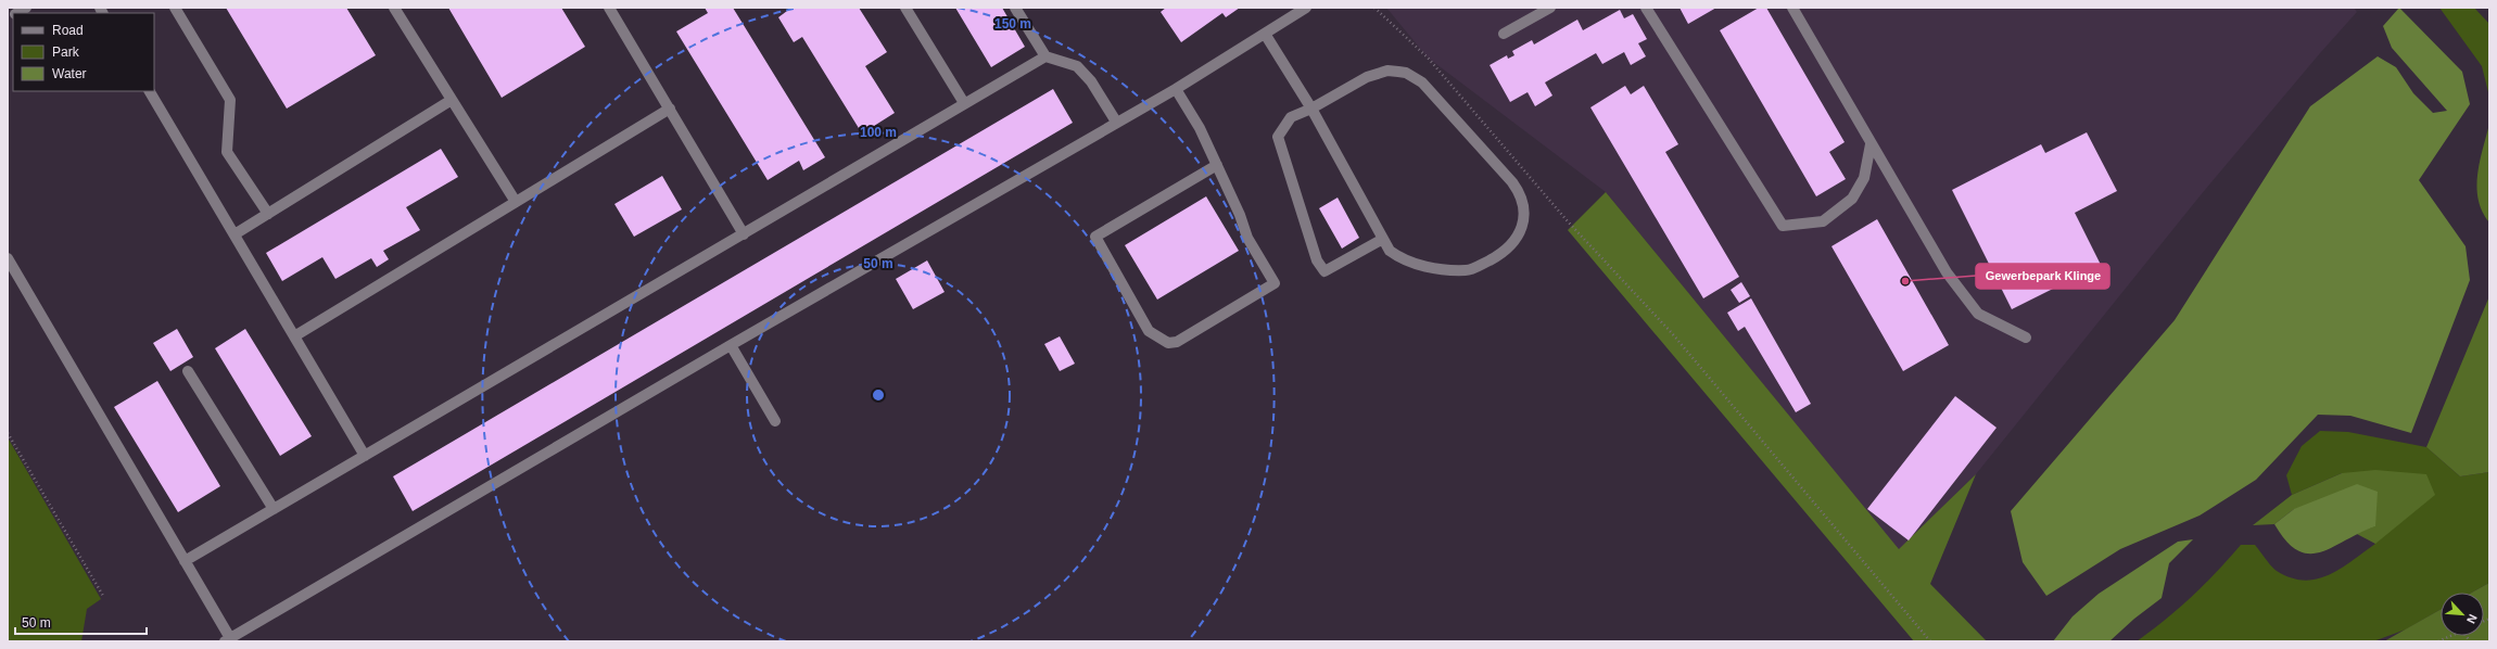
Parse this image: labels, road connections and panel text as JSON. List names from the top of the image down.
{
  "places": ["Gewerbepark Klinge"],
  "legend": ["Road", "Park", "Water"],
  "scale_bar": "50 m",
  "north": "bottom right",
  "rings": ["150 m", "100 m", "50 m"]
}
